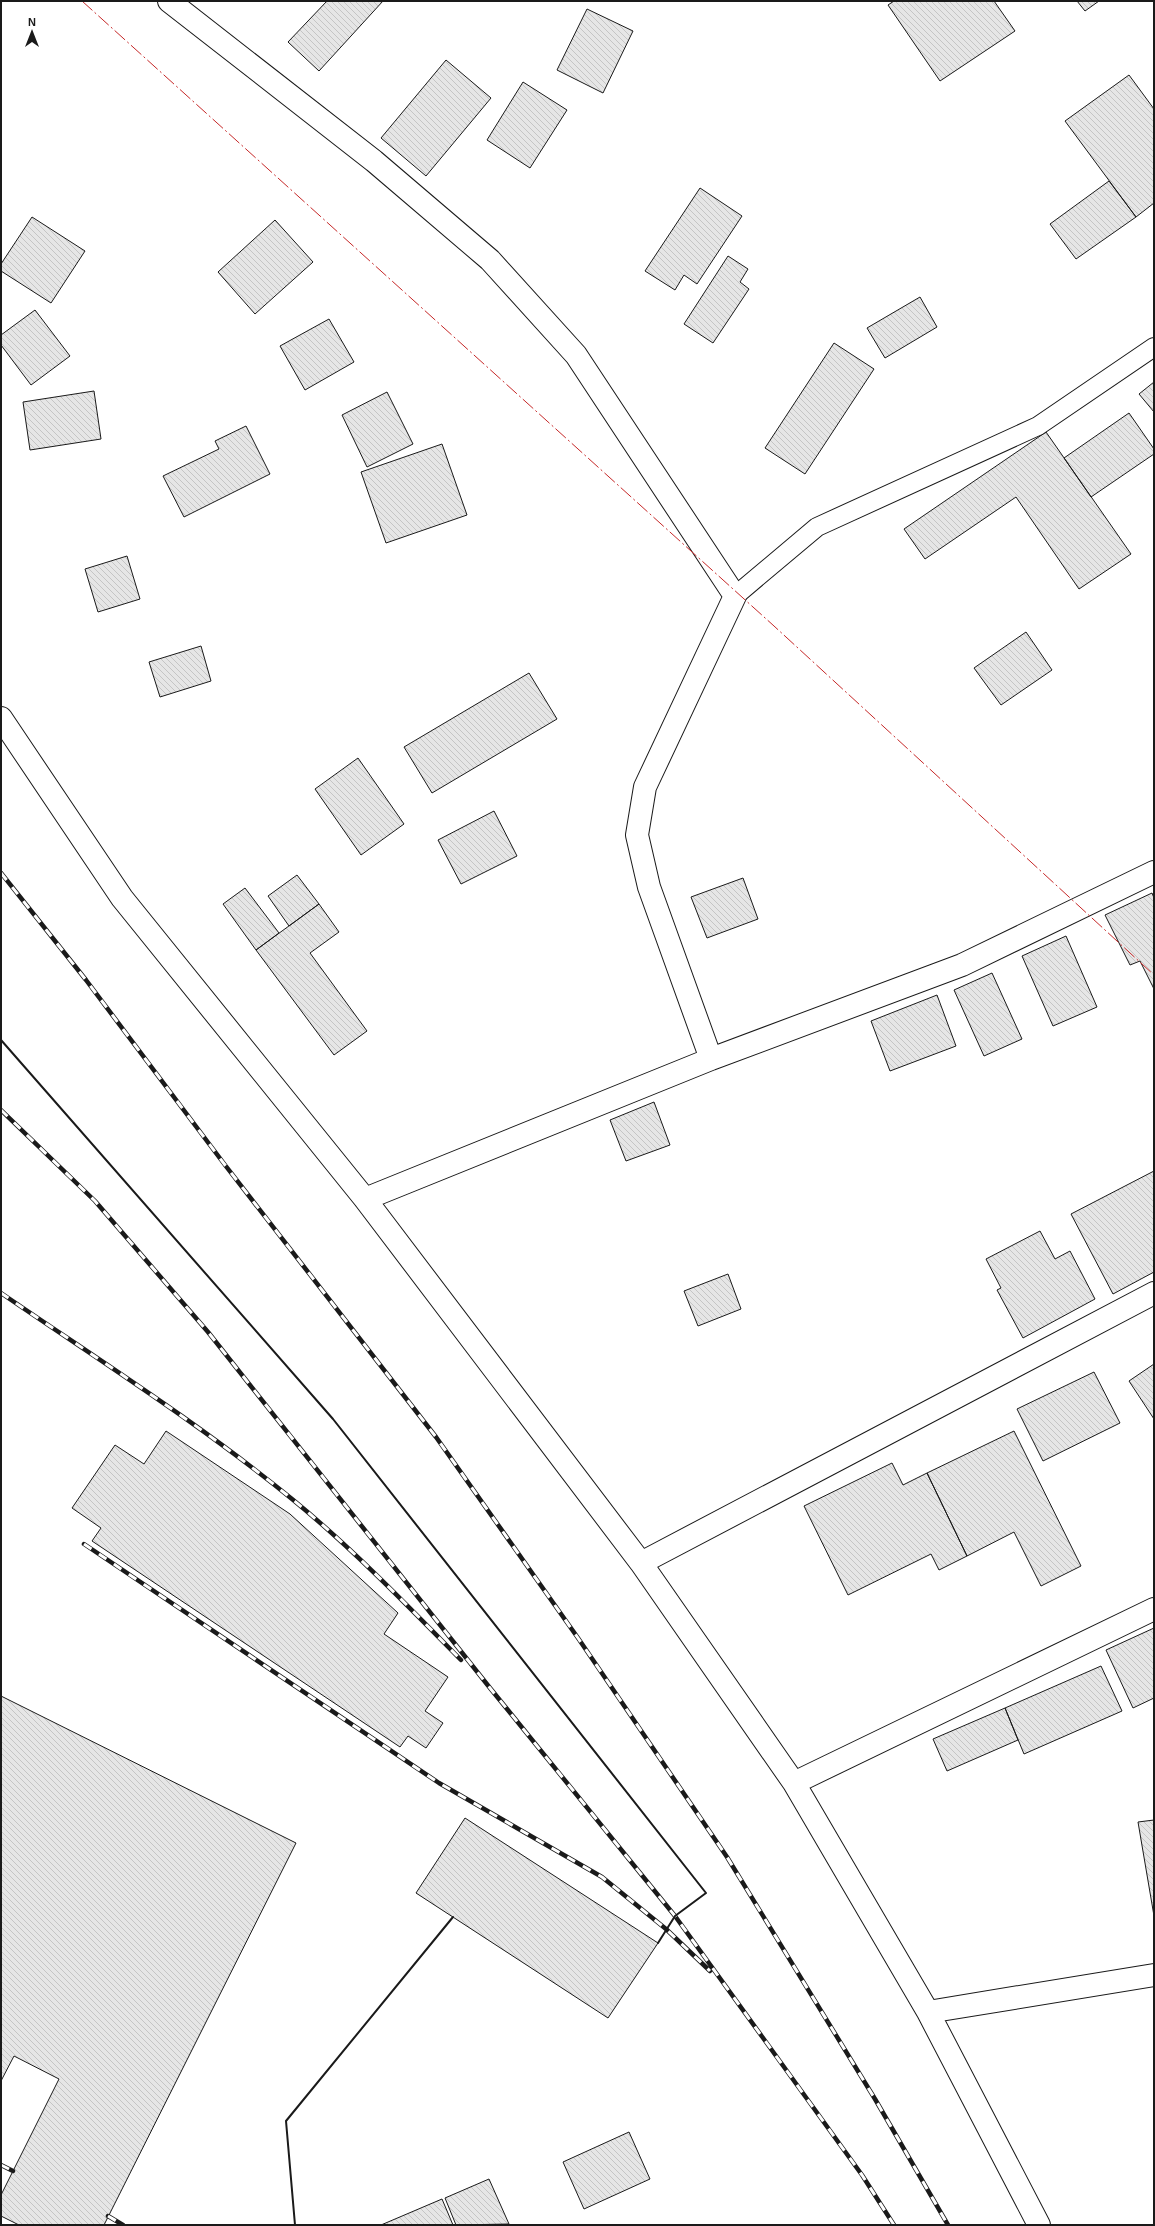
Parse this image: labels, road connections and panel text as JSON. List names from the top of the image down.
{
  "north": "top"
}
